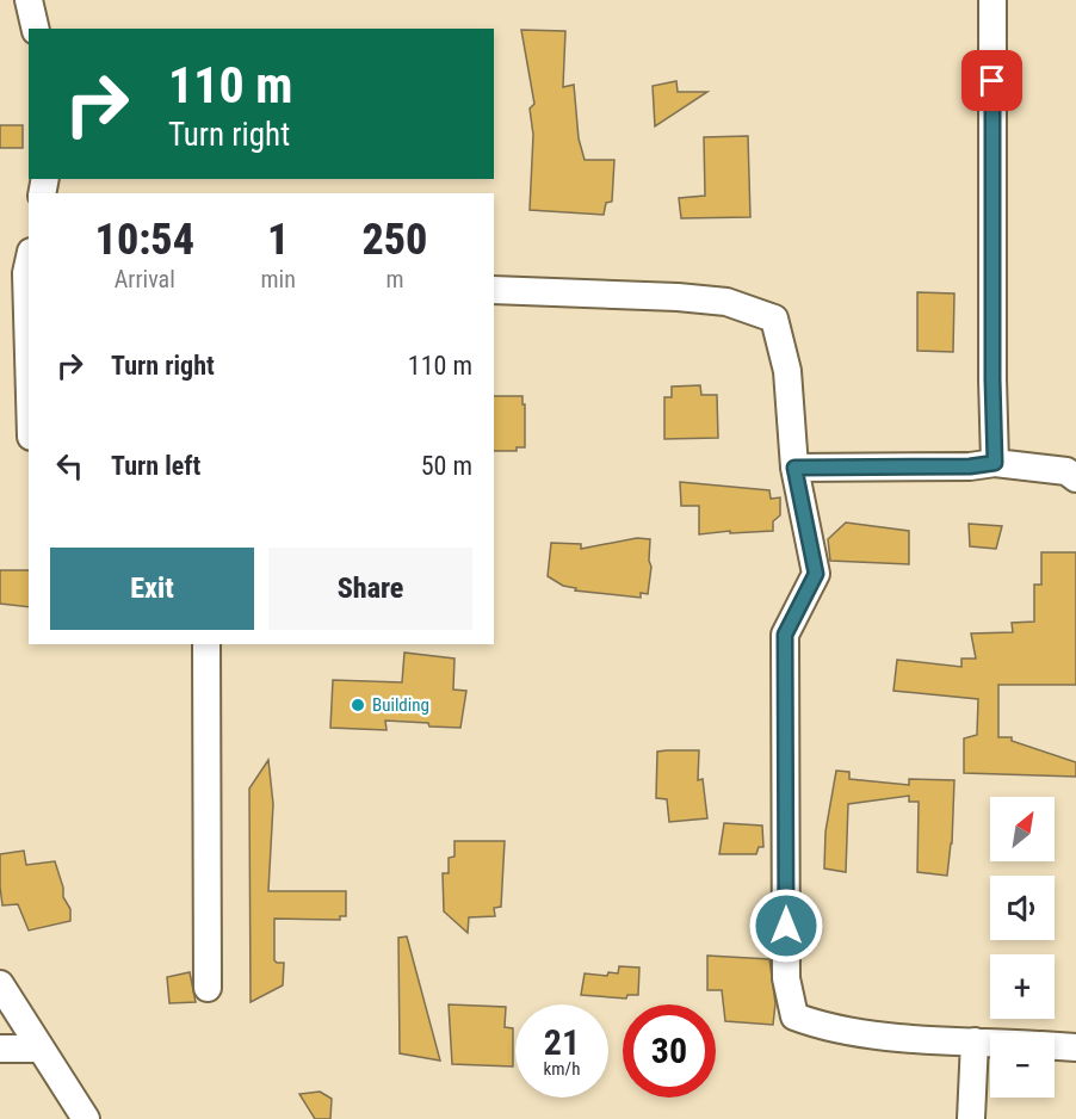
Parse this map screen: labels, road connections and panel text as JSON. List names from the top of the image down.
{
  "places": ["Building"],
  "north": "top right",
  "page": {
    "turn": ["110 m", "Turn right"],
    "eta": [
      "10:54",
      "Arrival",
      "1",
      "min",
      "250",
      "m"
    ],
    "list": [
      {
        "name": "Turn right",
        "value": "110 m"
      },
      {
        "name": "Turn left",
        "value": "50 m"
      }
    ],
    "buttons": ["Exit", "Share"],
    "map_buttons": ["+", "−"],
    "speed": "21 km/h",
    "limit": "30"
  }
}
